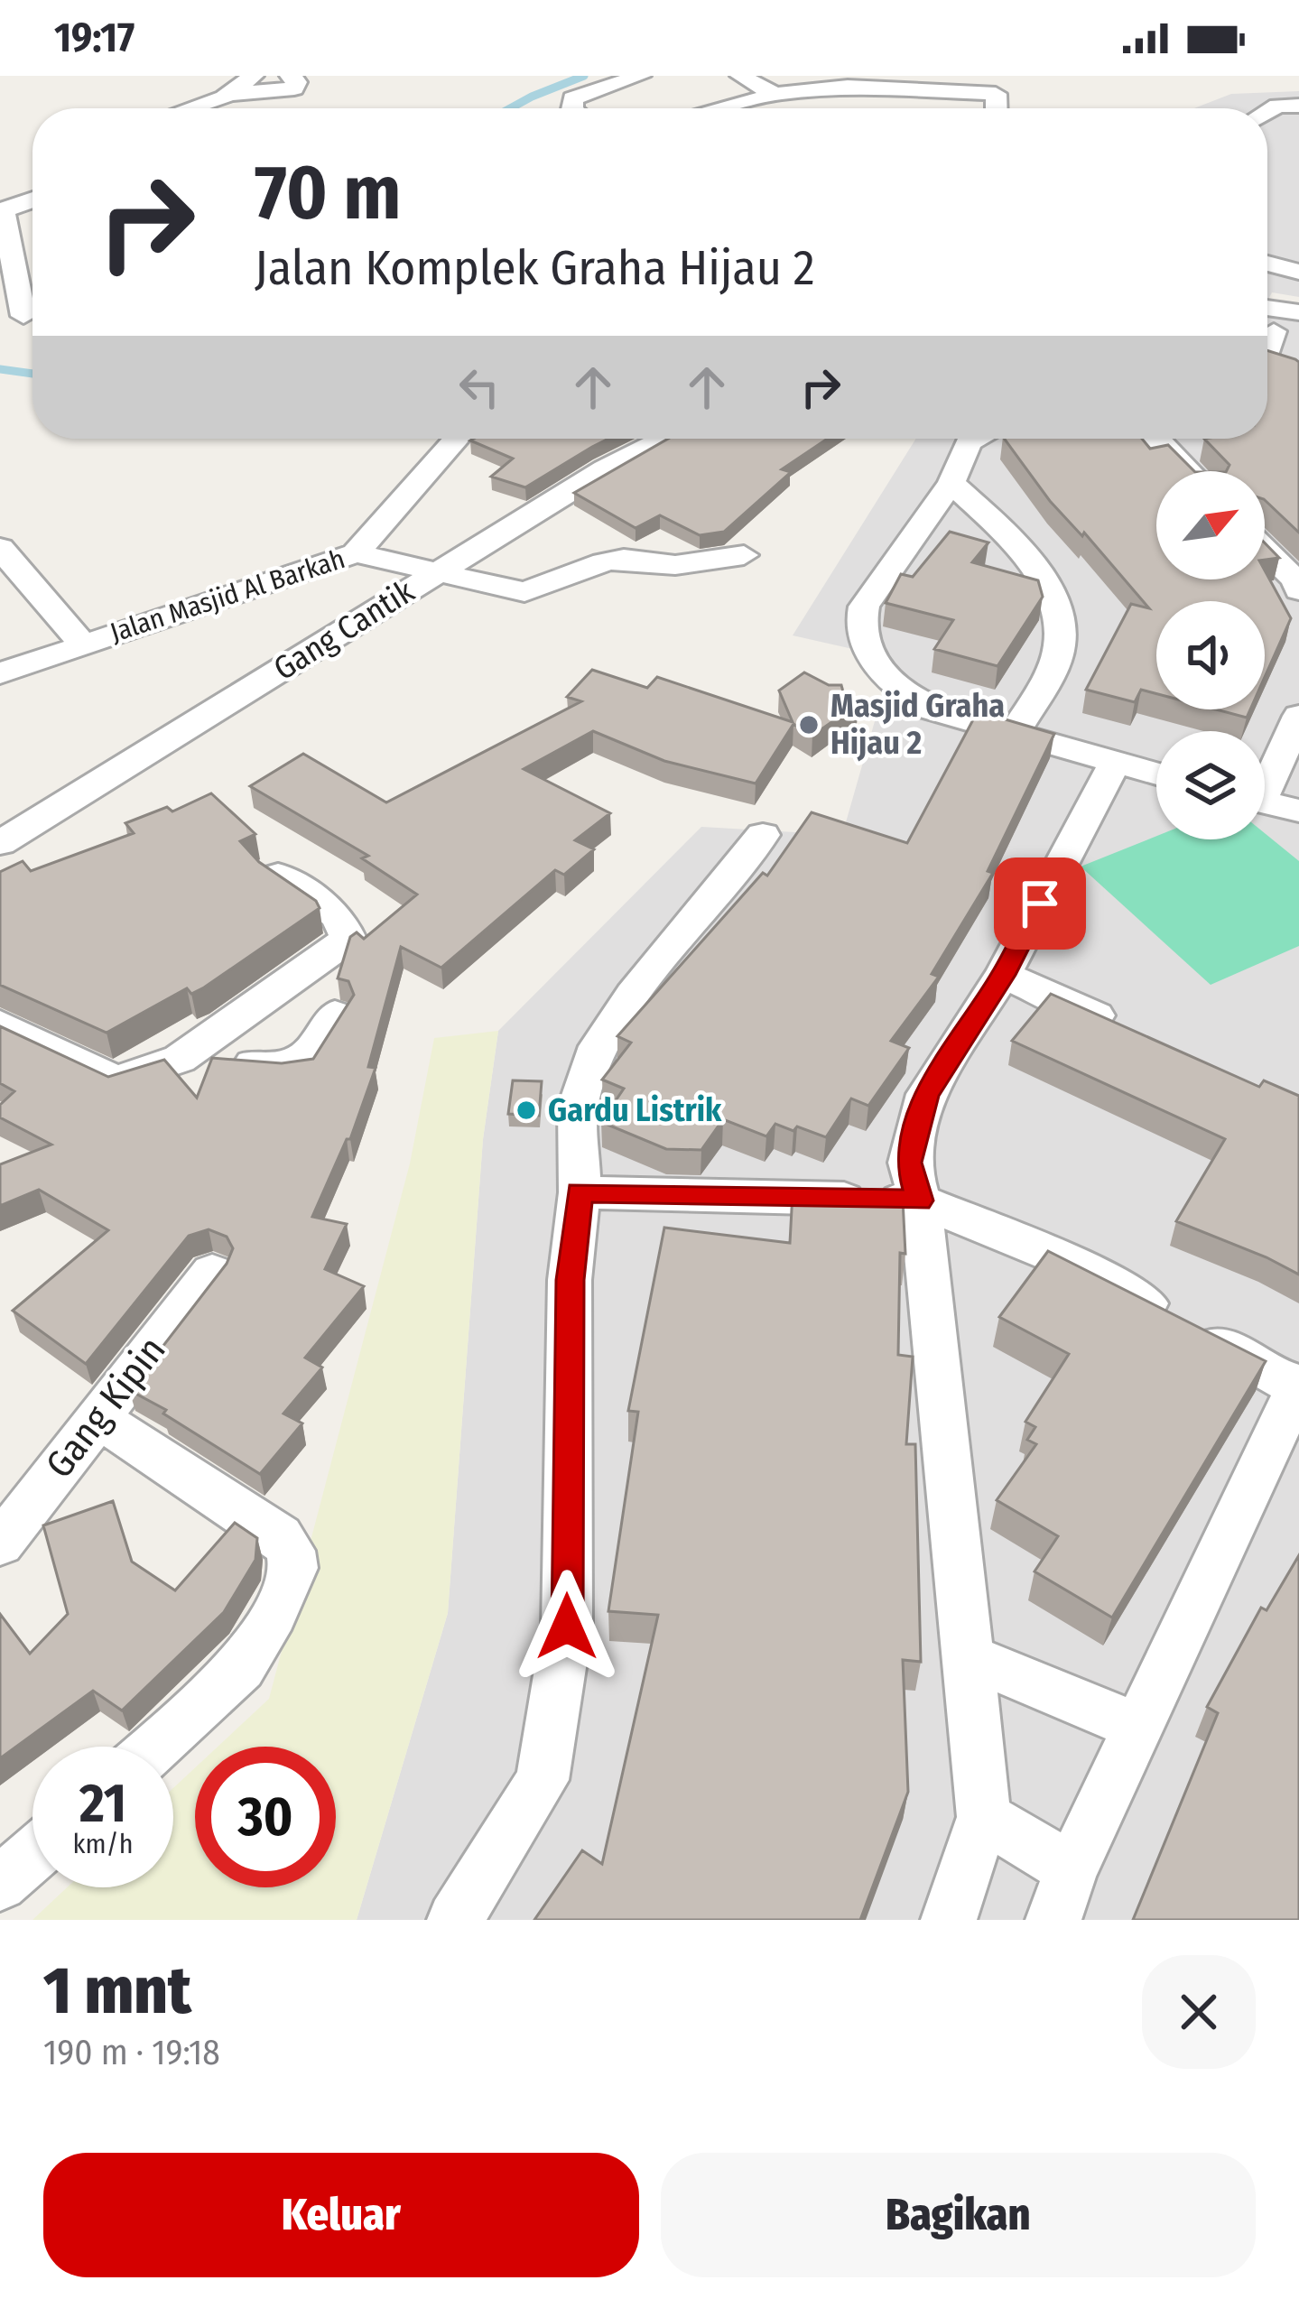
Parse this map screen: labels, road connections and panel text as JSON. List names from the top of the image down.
{
  "streets": {
    "street": ["Jalan Masjid Al Barkah", "Gang Cantik", "Gang Kipin"]
  },
  "places": ["Masjid Graha Hijau 2", "Gardu Listrik"],
  "north": "top right",
  "page": {
    "status": "19:17",
    "turn": ["70 m", "Jalan Komplek Graha Hijau 2"],
    "speed": "21 km/h",
    "limit": "30",
    "heading": ["1 mnt", "190 m · 19:18"],
    "buttons": ["Keluar", "Bagikan"]
  }
}
